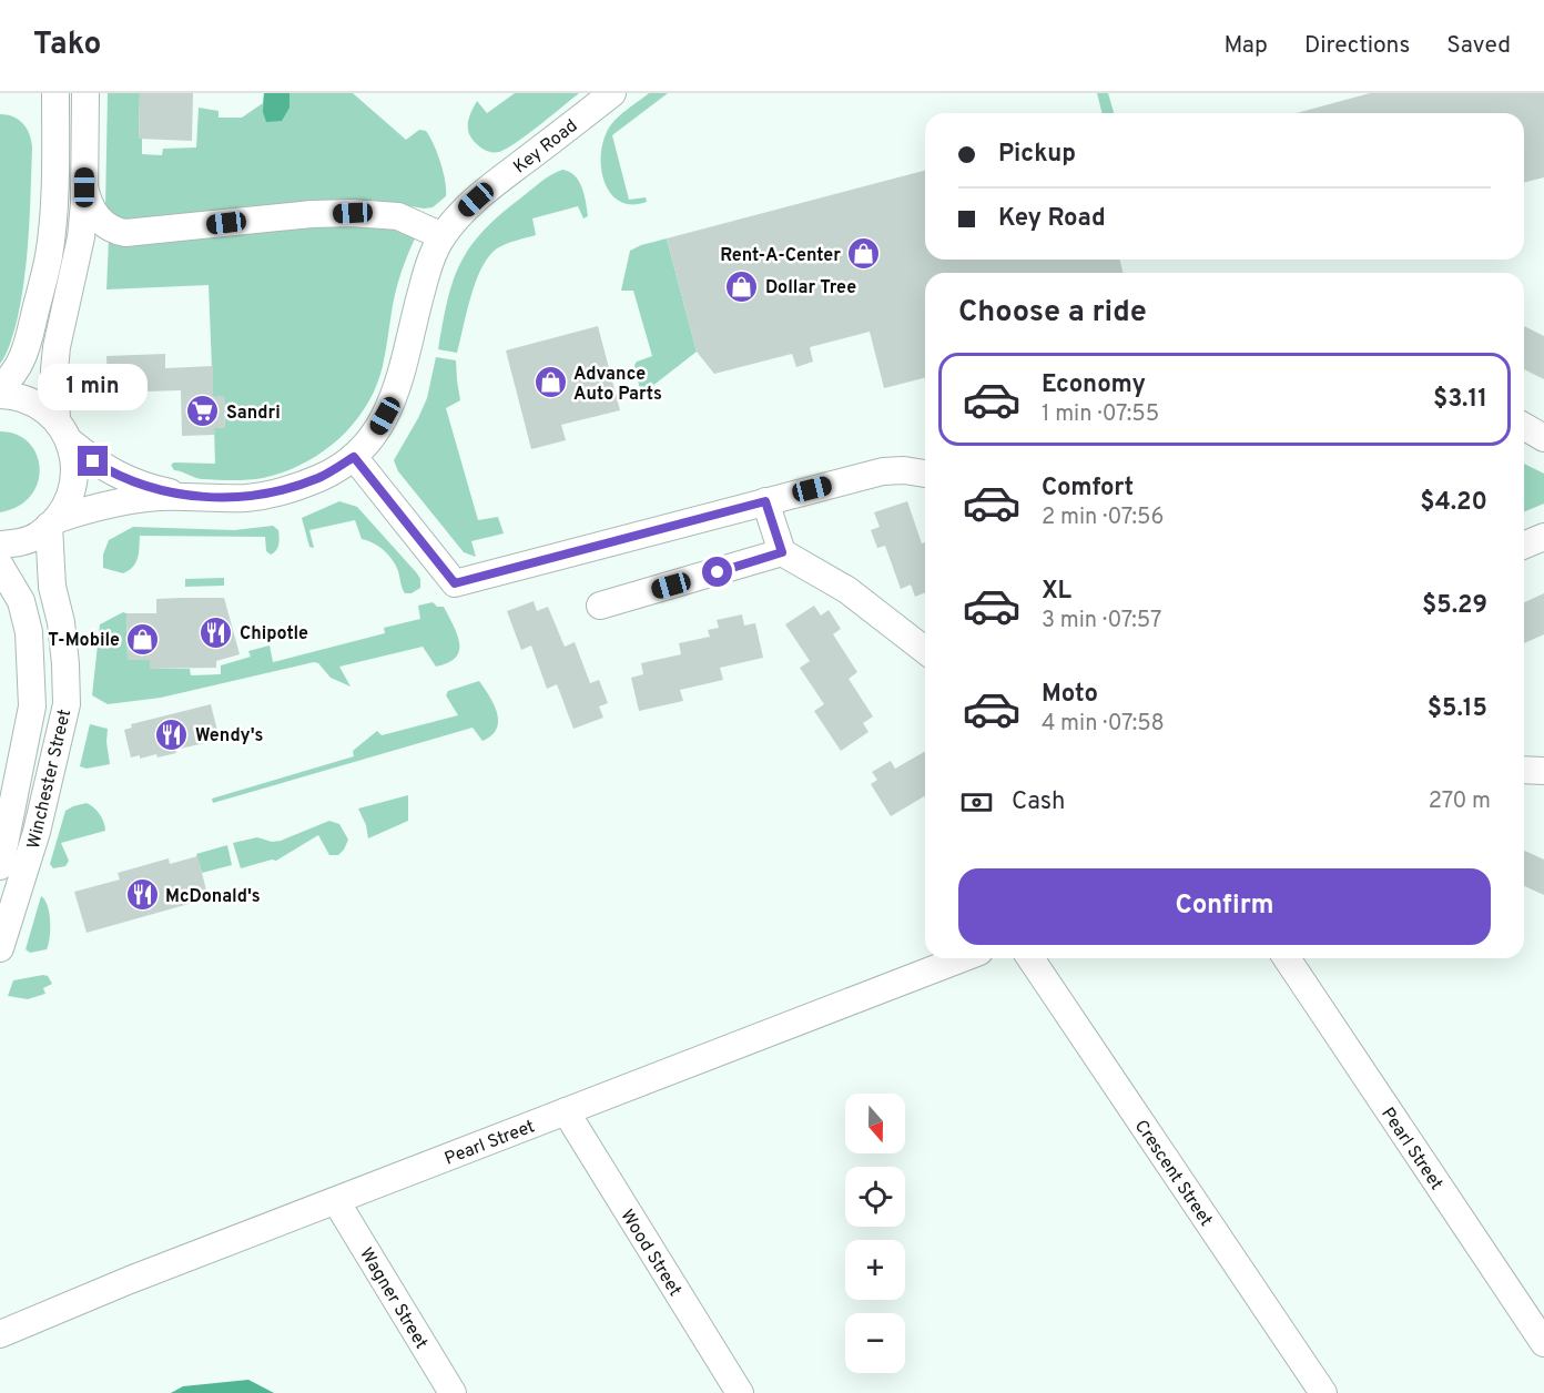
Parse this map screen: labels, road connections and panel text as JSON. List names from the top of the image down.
{
  "streets": {
    "street": [
      "Key Road",
      "Winchester Street",
      "Pearl Street",
      "Crescent Street",
      "Wood Street",
      "Wagner Street"
    ]
  },
  "crossings": [
    ["Pearl Street", "Wood Street"],
    ["Pearl Street", "Wagner Street"]
  ],
  "places": {
    "shop": [
      "Rent-A-Center",
      "Dollar Tree",
      "Advance Auto Parts",
      "T-Mobile"
    ],
    "supermarket": ["Sandri"],
    "restaurant": ["Chipotle", "Wendy's", "McDonald's"]
  },
  "north": "bottom",
  "page": {
    "header": "Tako",
    "nav": ["Map", "Directions", "Saved"],
    "banner": ["Pickup", "Key Road"],
    "heading": "Choose a ride",
    "list": [
      {
        "name": "Economy",
        "note": "1 min · 07:55",
        "value": "$3.11"
      },
      {
        "name": "Comfort",
        "note": "2 min · 07:56",
        "value": "$4.20"
      },
      {
        "name": "XL",
        "note": "3 min · 07:57",
        "value": "$5.29"
      },
      {
        "name": "Moto",
        "note": "4 min · 07:58",
        "value": "$5.15"
      }
    ],
    "bubble": "1 min",
    "pay": ["Cash", "270 m"],
    "buttons": "Confirm",
    "map_buttons": ["+", "−"]
  }
}
